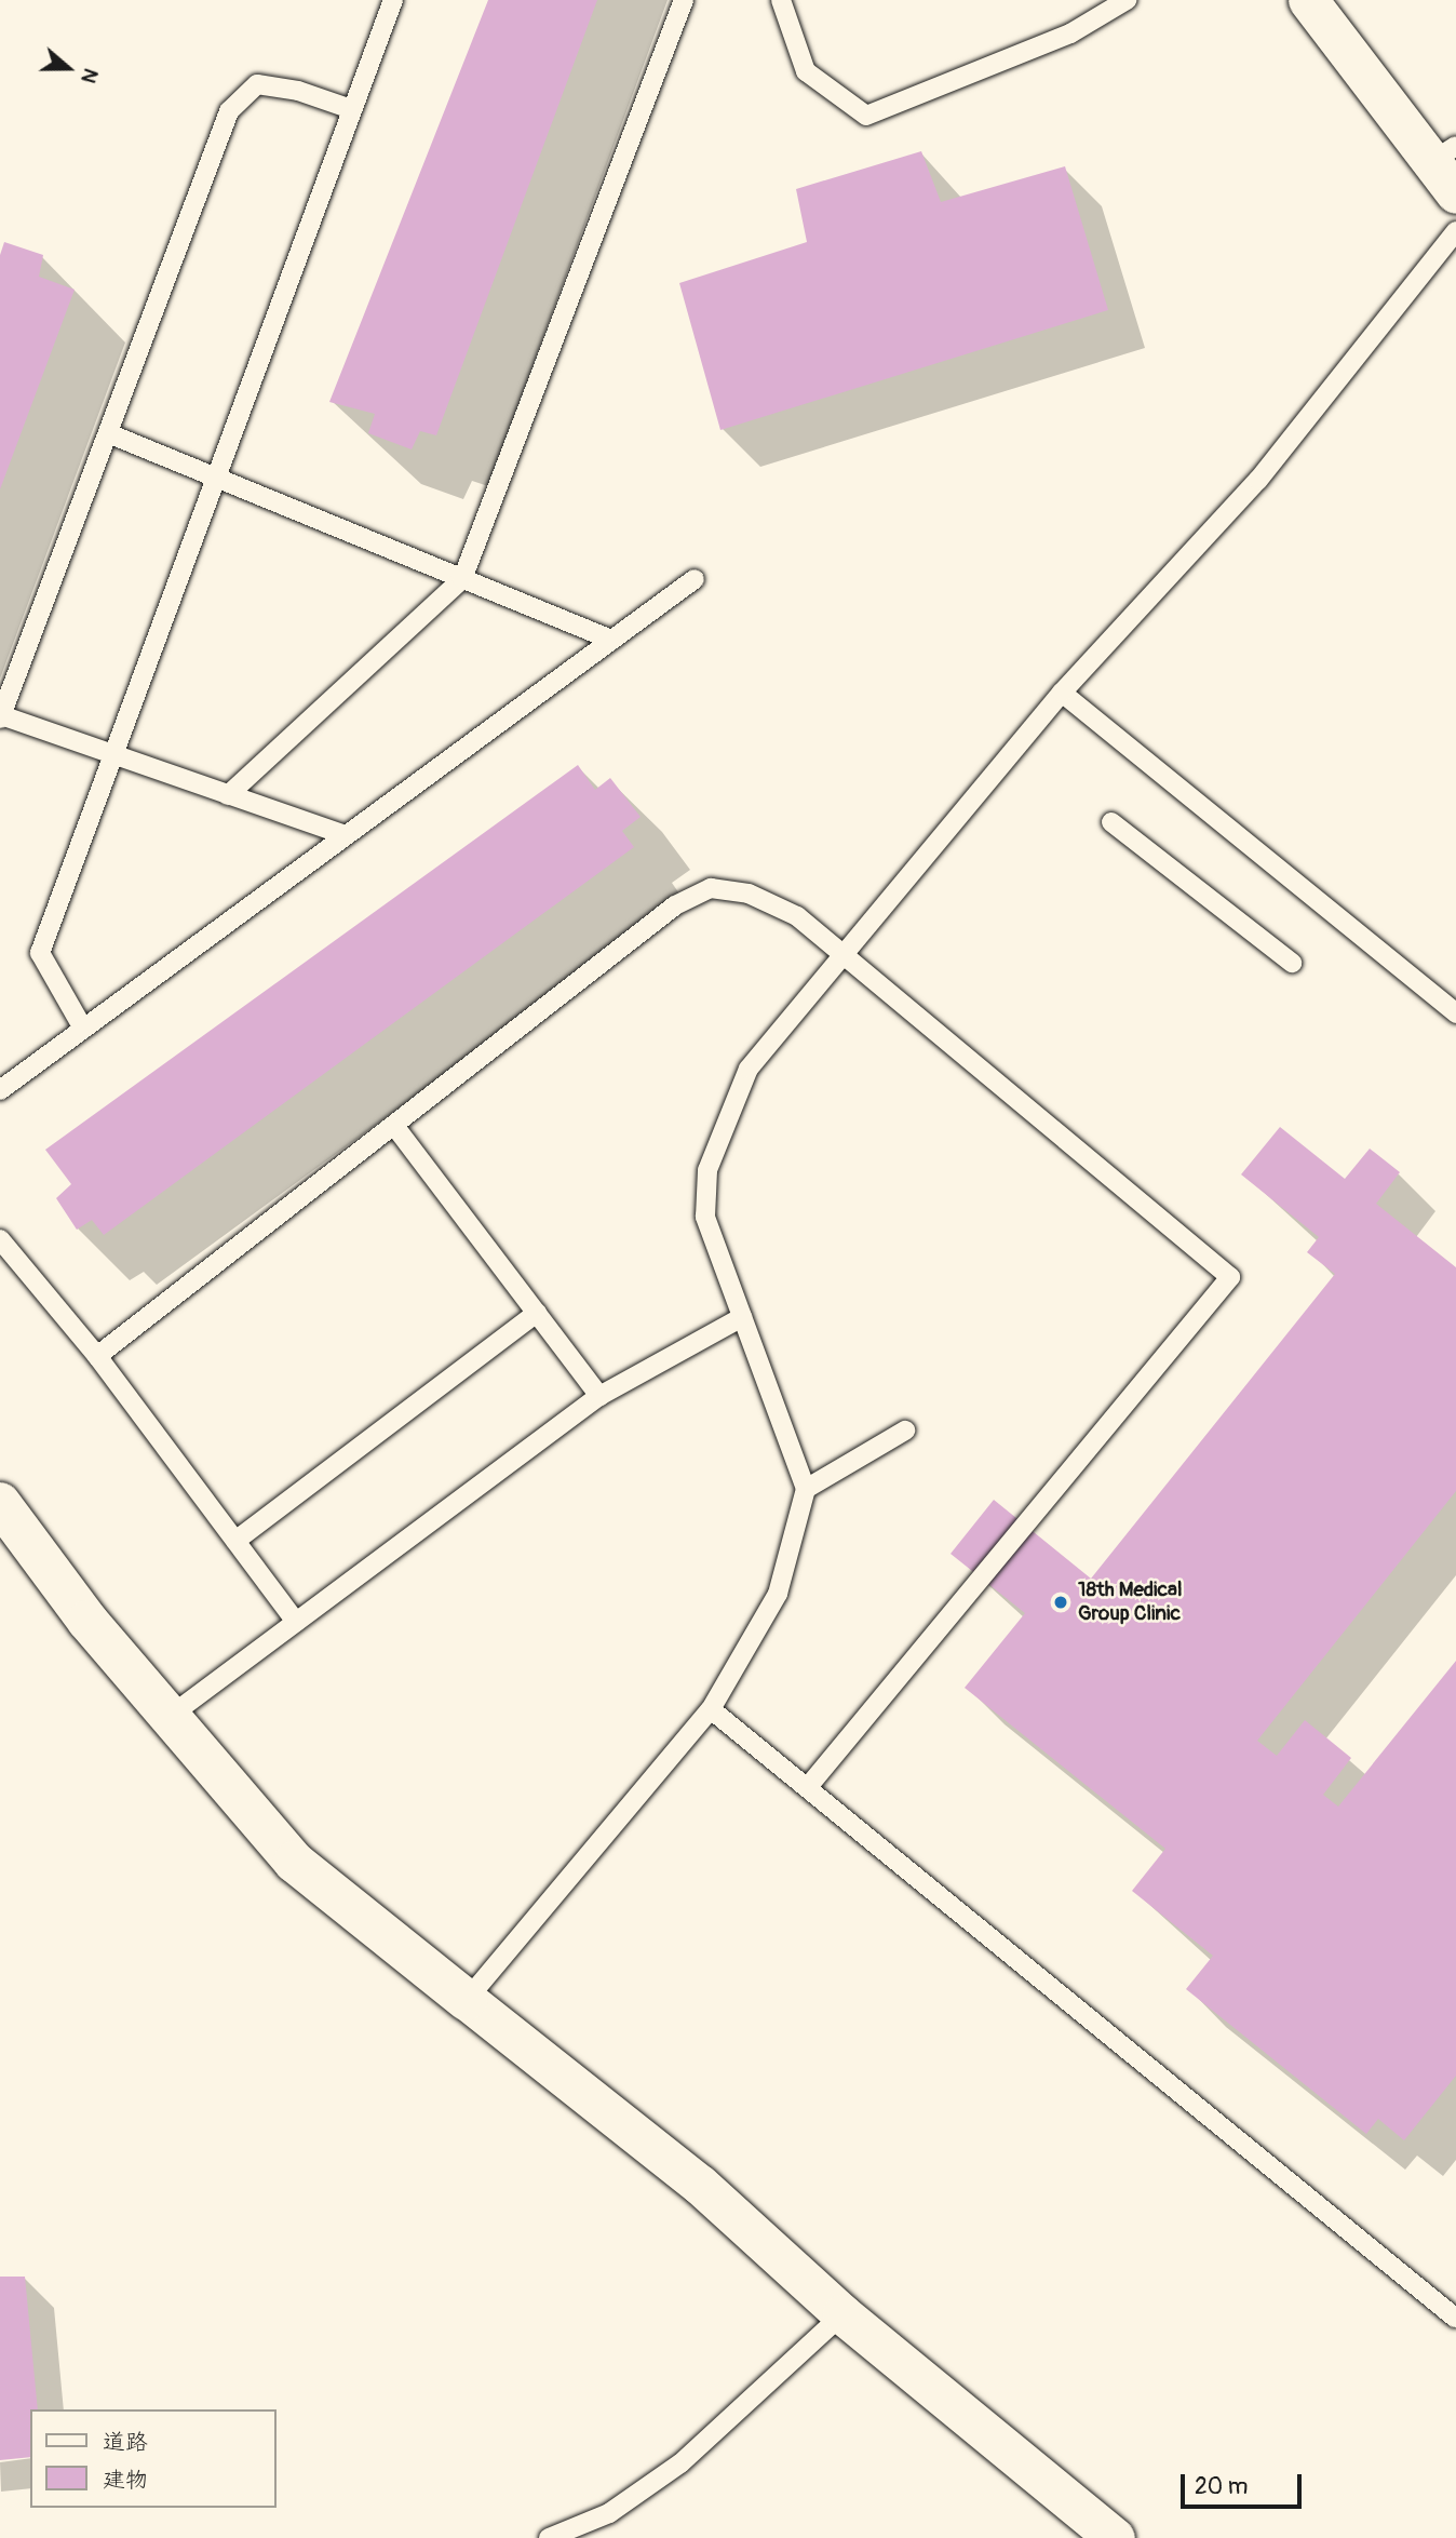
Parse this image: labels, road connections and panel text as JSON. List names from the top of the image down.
{
  "places": ["18th Medical Group Clinic"],
  "legend": ["道路", "建物"],
  "scale_bar": "20 m",
  "north": "right"
}
